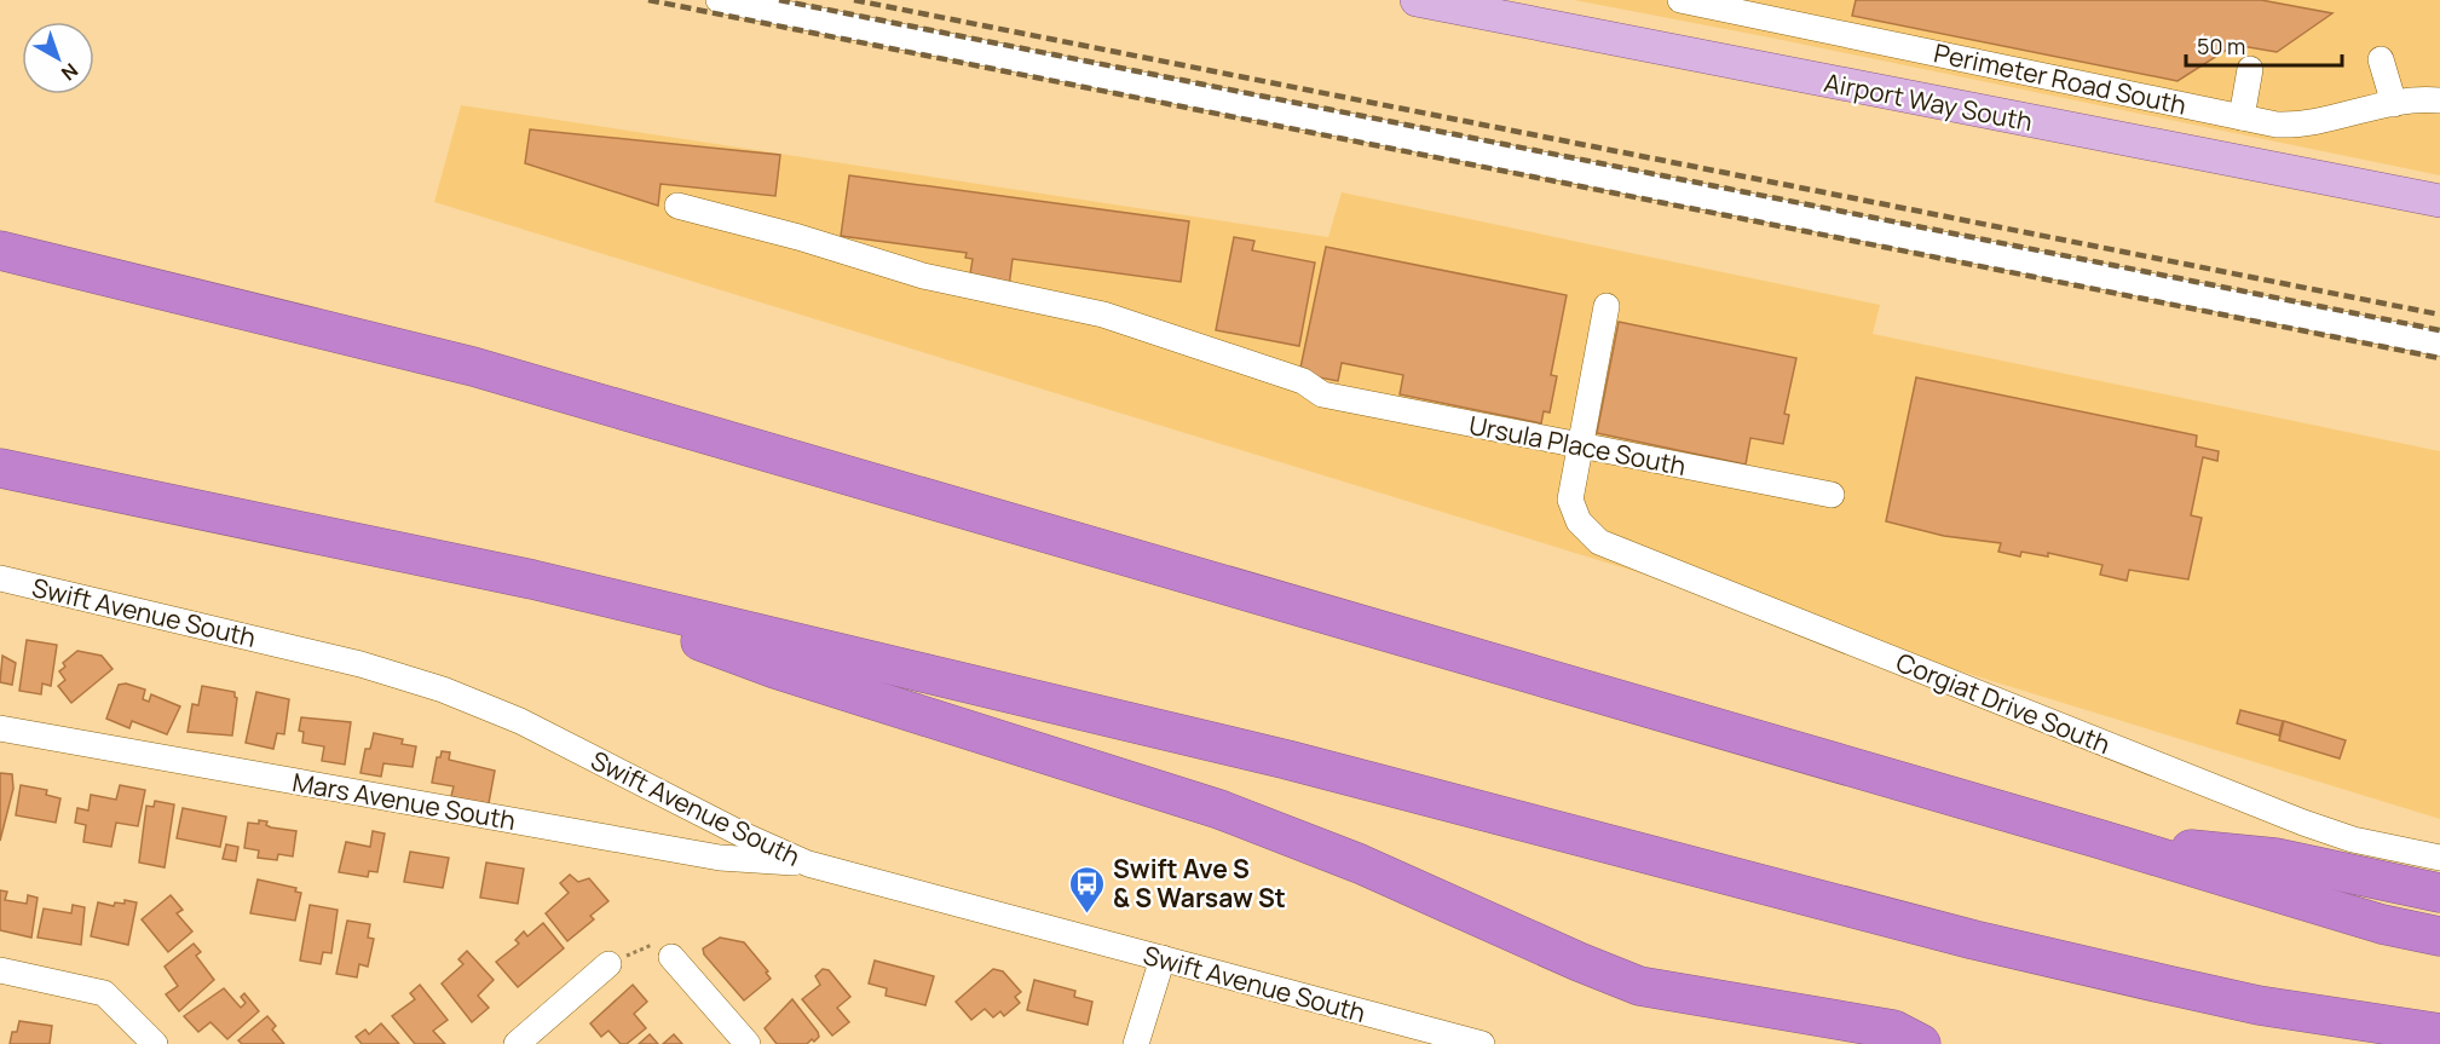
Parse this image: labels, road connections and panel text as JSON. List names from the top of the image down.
{
  "streets": {
    "main road": ["Airport Way South"],
    "street": [
      "Perimeter Road South",
      "Ursula Place South",
      "Swift Avenue South",
      "Corgiat Drive South",
      "Mars Avenue South"
    ]
  },
  "crossings": [
    ["Ursula Place South", "Corgiat Drive South"],
    ["Swift Avenue South", "Mars Avenue South"]
  ],
  "places": {
    "bus stop": ["Swift Ave S & S Warsaw St"]
  },
  "scale_bar": "50 m",
  "north": "bottom right"
}
